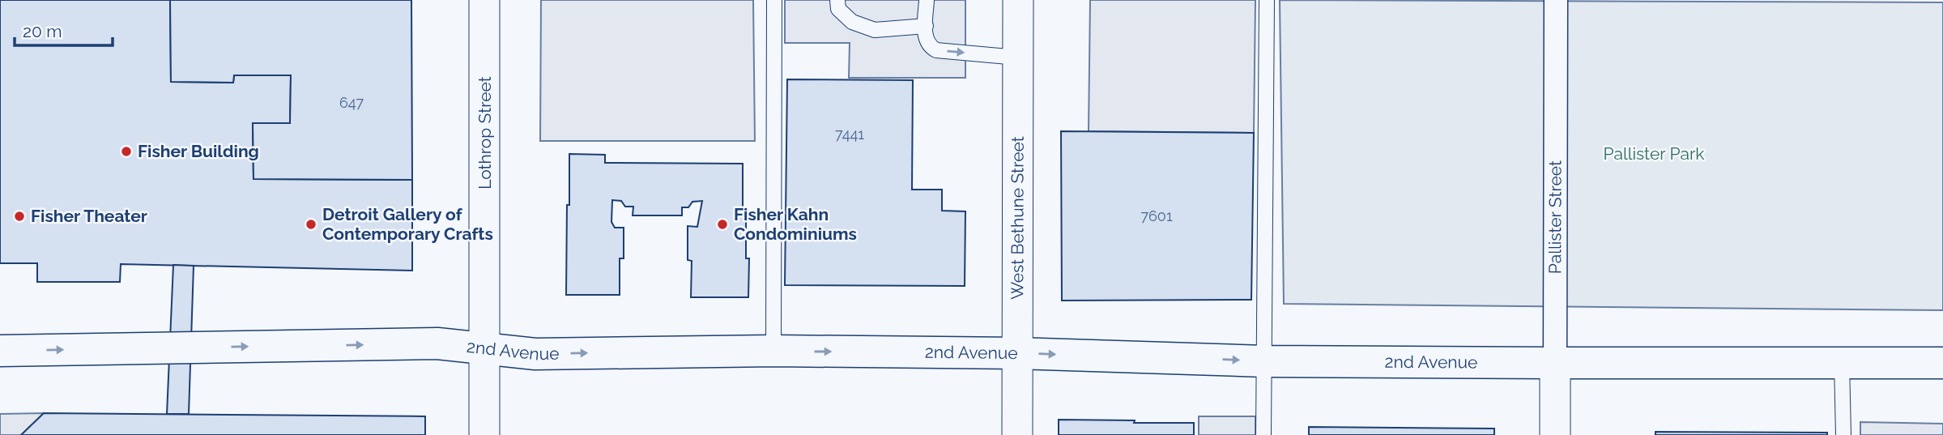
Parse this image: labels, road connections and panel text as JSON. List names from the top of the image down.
{
  "streets": {
    "street": [
      "Lothrop Street",
      "West Bethune Street",
      "Pallister Street",
      "2nd Avenue"
    ]
  },
  "crossings": [
    ["Lothrop Street", "2nd Avenue"],
    ["West Bethune Street", "2nd Avenue"],
    ["Pallister Street", "2nd Avenue"]
  ],
  "one_way": ["2nd Avenue"],
  "parks": ["Pallister Park"],
  "places": [
    "Fisher Building",
    "Fisher Theater",
    "Detroit Gallery of Contemporary Crafts",
    "Fisher Kahn Condominiums"
  ],
  "house_numbers": ["647", "7441", "7601"],
  "scale_bar": "20 m"
}
